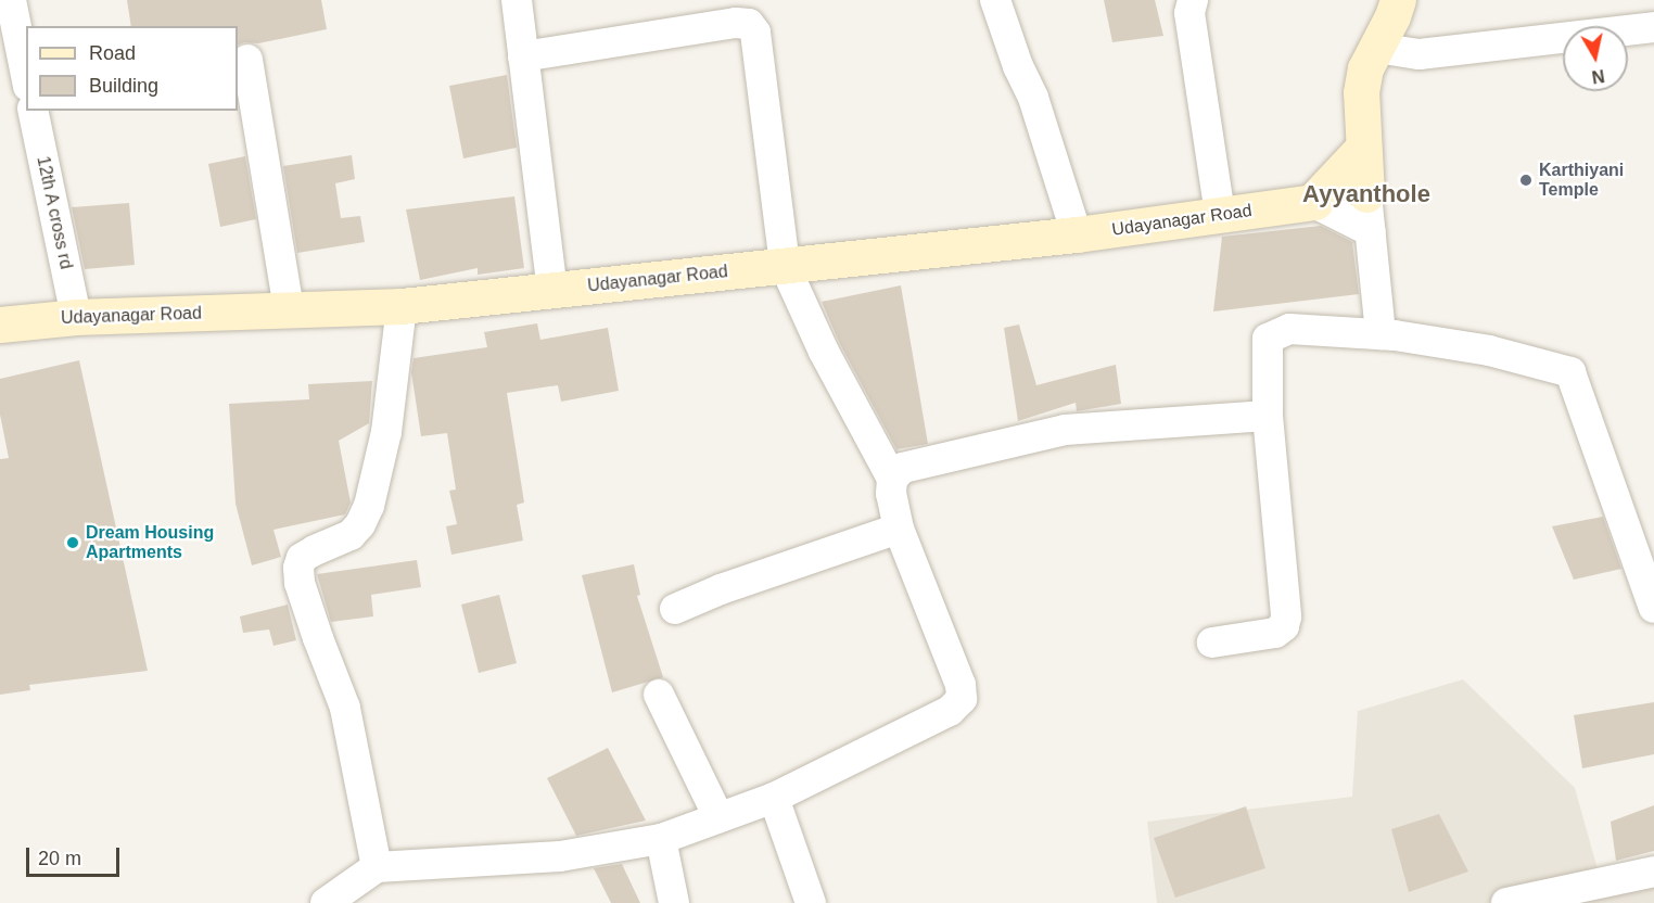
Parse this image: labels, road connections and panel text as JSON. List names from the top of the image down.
{
  "streets": {
    "street": ["12th A cross rd", "Udayanagar Road"]
  },
  "crossings": [
    ["12th A cross rd", "Udayanagar Road"]
  ],
  "districts": ["Ayyanthole"],
  "places": ["Karthiyani Temple", "Dream Housing Apartments"],
  "legend": ["Road", "Building"],
  "scale_bar": "20 m",
  "north": "bottom"
}
